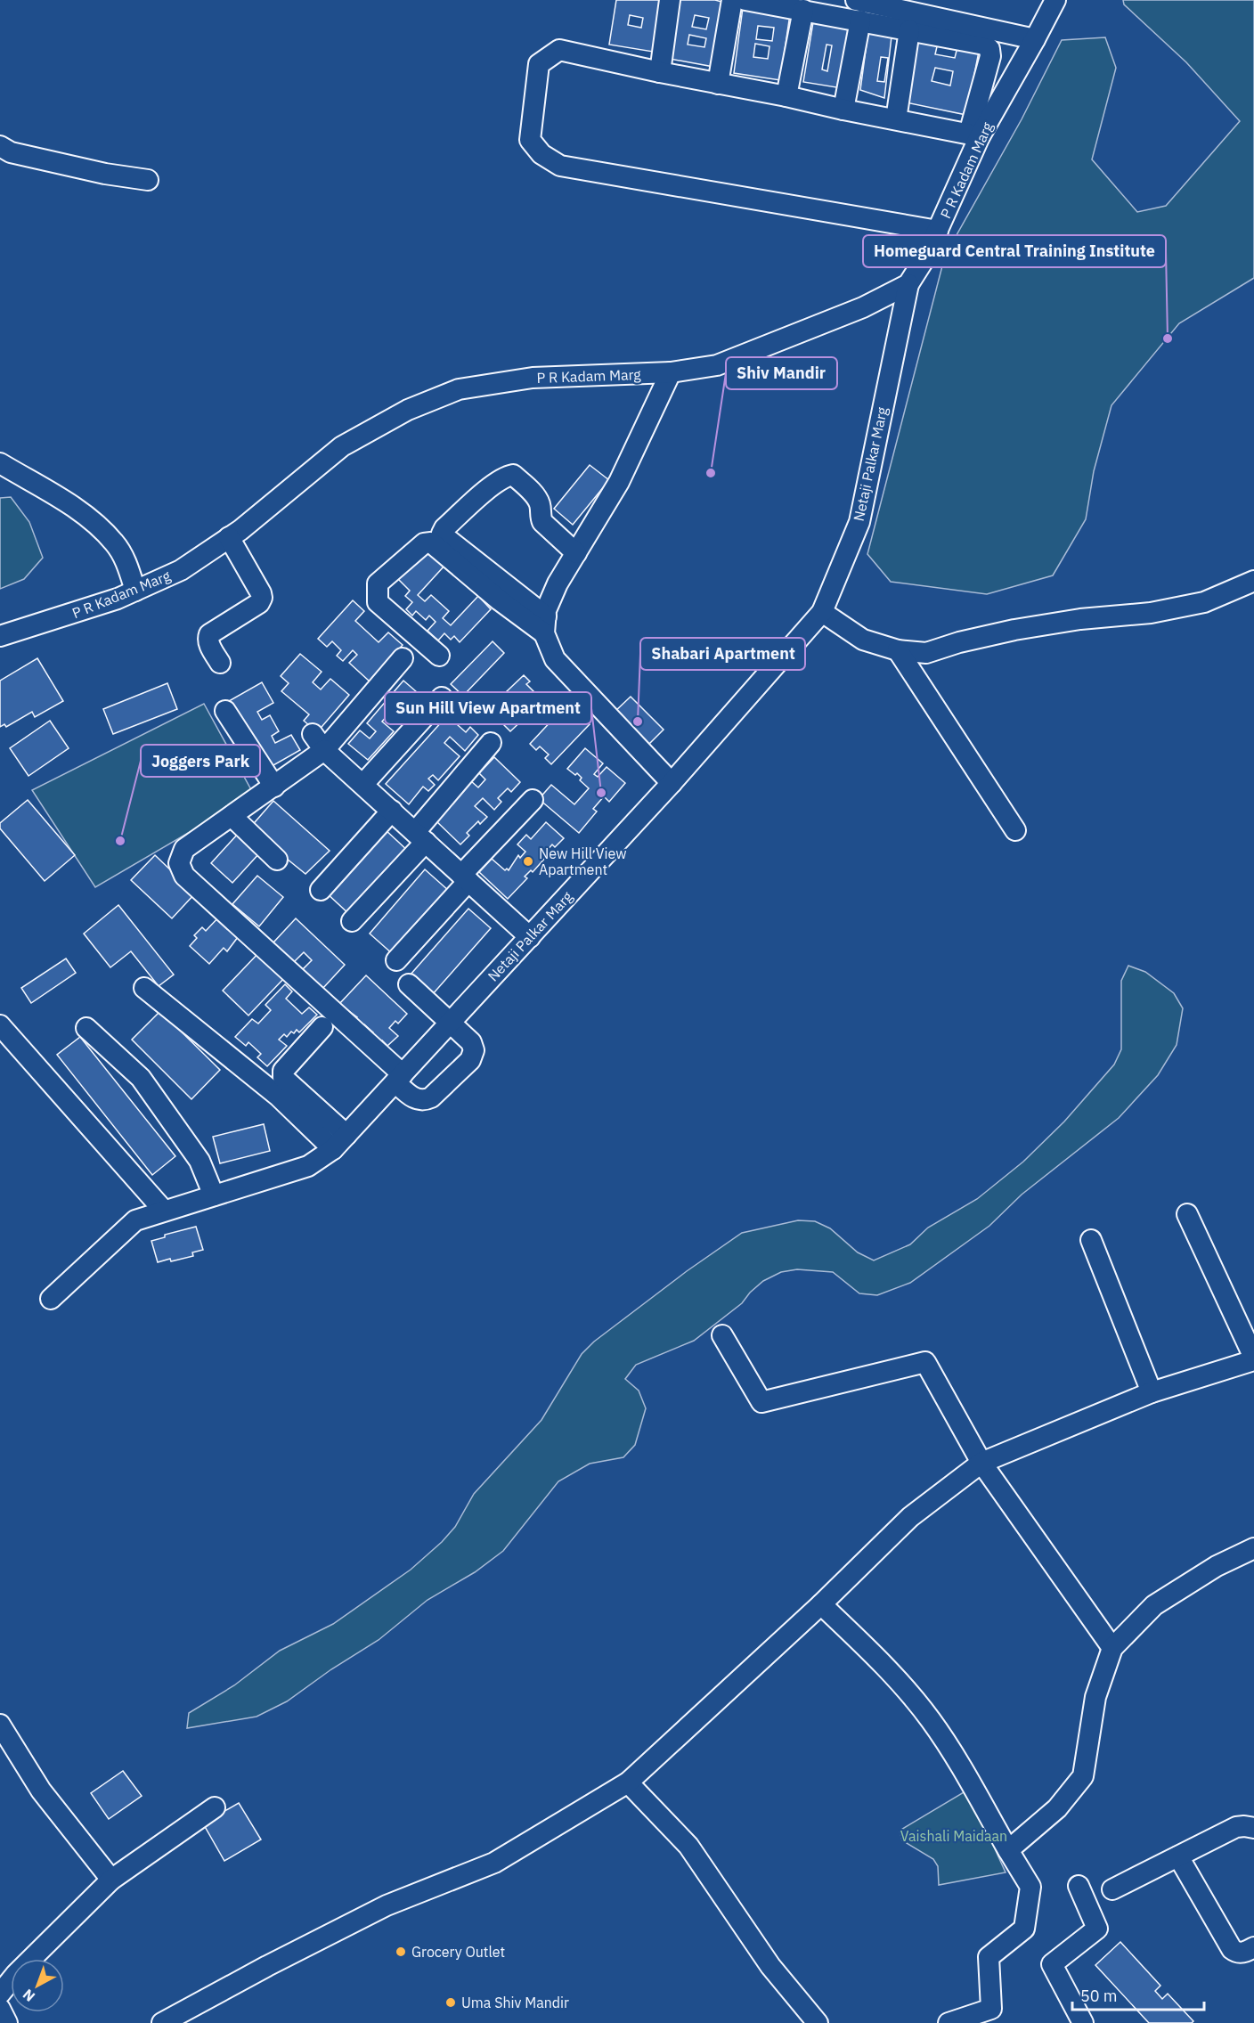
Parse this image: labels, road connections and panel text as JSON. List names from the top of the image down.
{
  "streets": {
    "street": ["P R Kadam Marg", "Netaji Palkar Marg"]
  },
  "crossings": [
    ["P R Kadam Marg", "Netaji Palkar Marg"]
  ],
  "parks": ["Vaishali Maidaan"],
  "places": [
    "Homeguard Central Training Institute",
    "Shiv Mandir",
    "Shabari Apartment",
    "Sun Hill View Apartment",
    "Joggers Park",
    "New Hill View Apartment",
    "Grocery Outlet",
    "Uma Shiv Mandir"
  ],
  "scale_bar": "50 m",
  "north": "bottom left"
}
